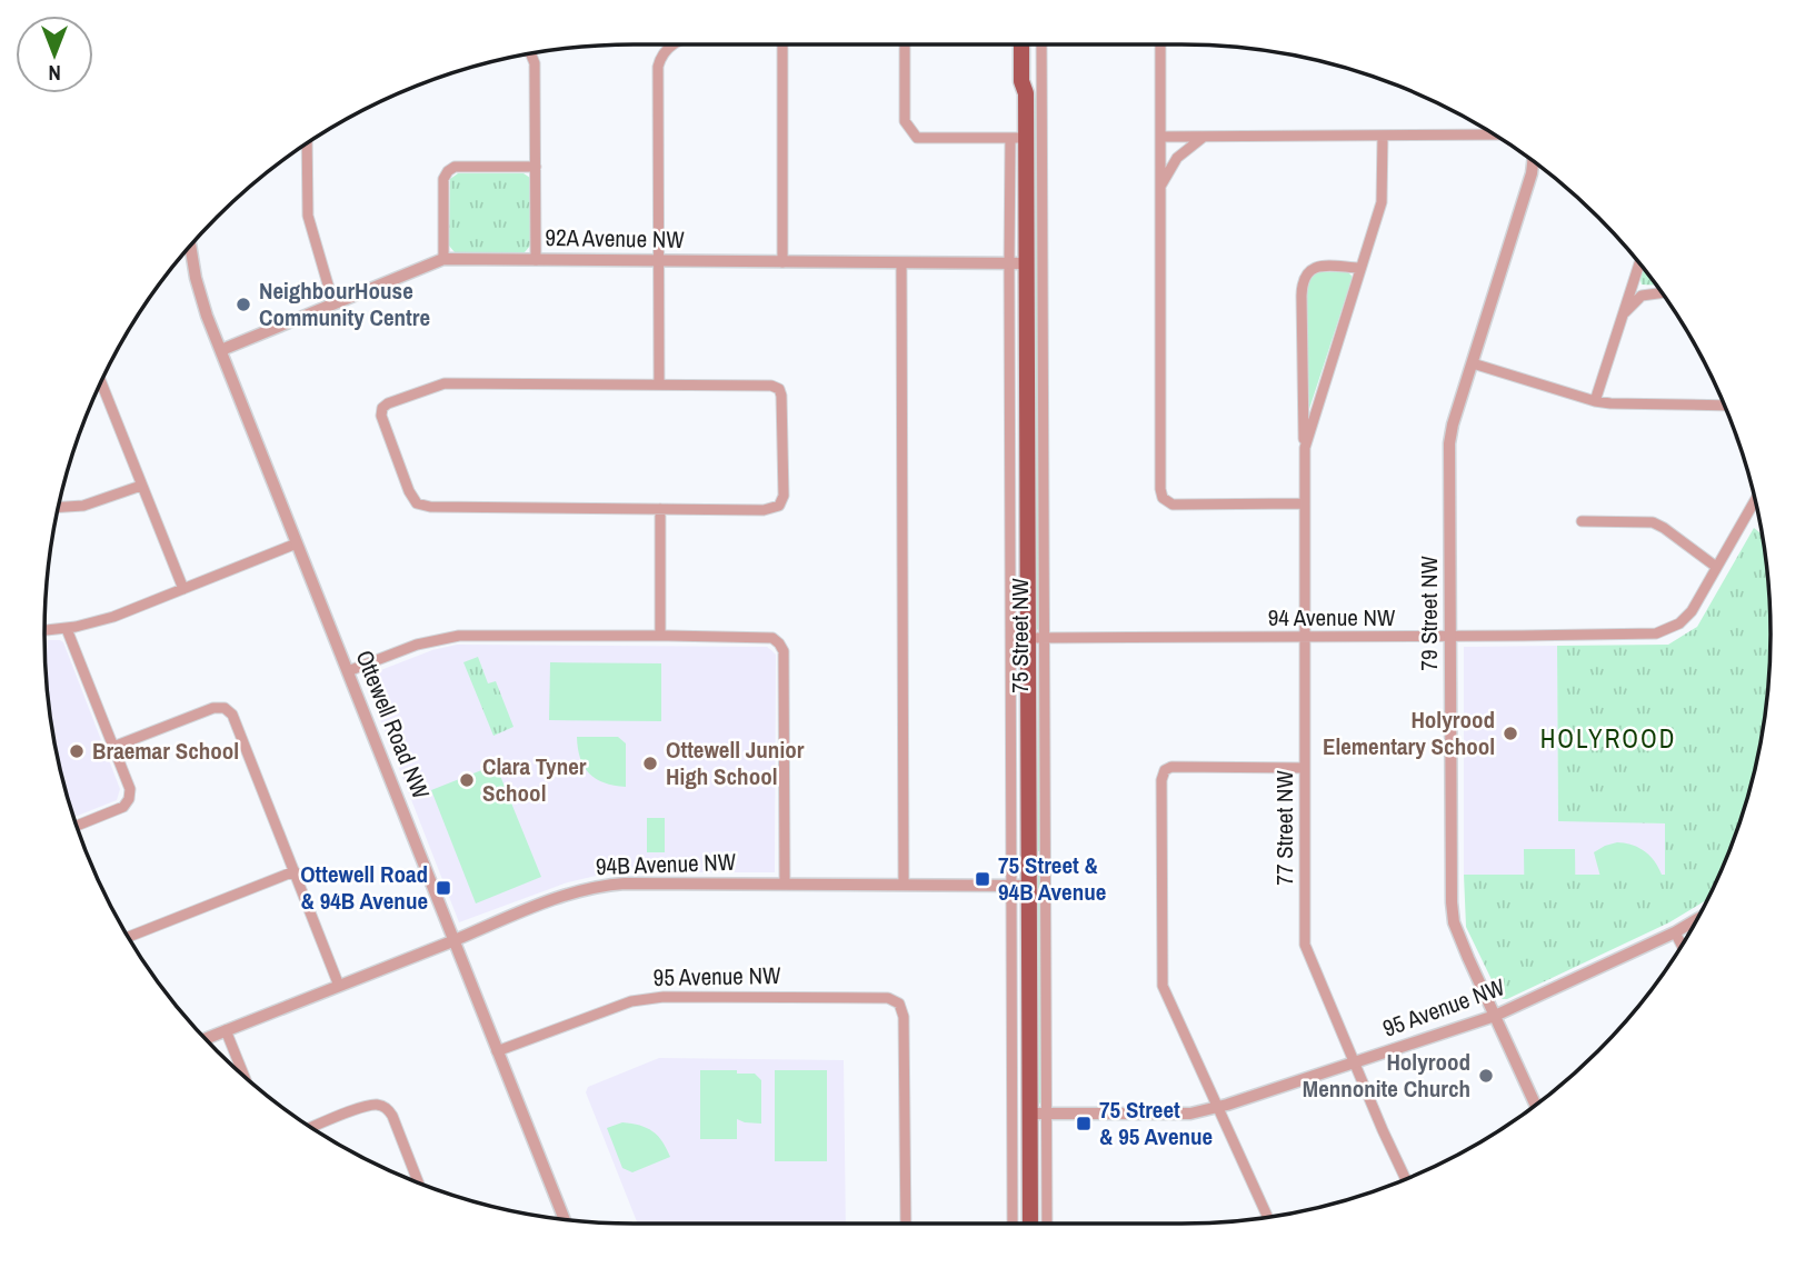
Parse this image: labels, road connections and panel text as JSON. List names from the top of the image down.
{
  "streets": {
    "main road": ["75 Street NW"],
    "street": [
      "92A Avenue NW",
      "79 Street NW",
      "94 Avenue NW",
      "Ottewell Road NW",
      "77 Street NW",
      "94B Avenue NW",
      "95 Avenue NW"
    ]
  },
  "crossings": [
    ["92A Avenue NW", "75 Street NW"],
    ["92A Avenue NW", "Ottewell Road NW"],
    ["79 Street NW", "94 Avenue NW"],
    ["79 Street NW", "95 Avenue NW"],
    ["94 Avenue NW", "75 Street NW"],
    ["94 Avenue NW", "77 Street NW"],
    ["75 Street NW", "94B Avenue NW"],
    ["75 Street NW", "95 Avenue NW"],
    ["Ottewell Road NW", "94B Avenue NW"],
    ["Ottewell Road NW", "95 Avenue NW"],
    ["77 Street NW", "95 Avenue NW"]
  ],
  "districts": ["HOLYROOD"],
  "places": {
    "other": [
      "NeighbourHouse Community Centre",
      "Holyrood Elementary School",
      "Braemar School",
      "Ottewell Junior High School",
      "Clara Tyner School",
      "Holyrood Mennonite Church"
    ],
    "transit": ["75 Street & 94B Avenue", "Ottewell Road & 94B Avenue", "75 Street & 95 Avenue"]
  },
  "north": "bottom"
}
